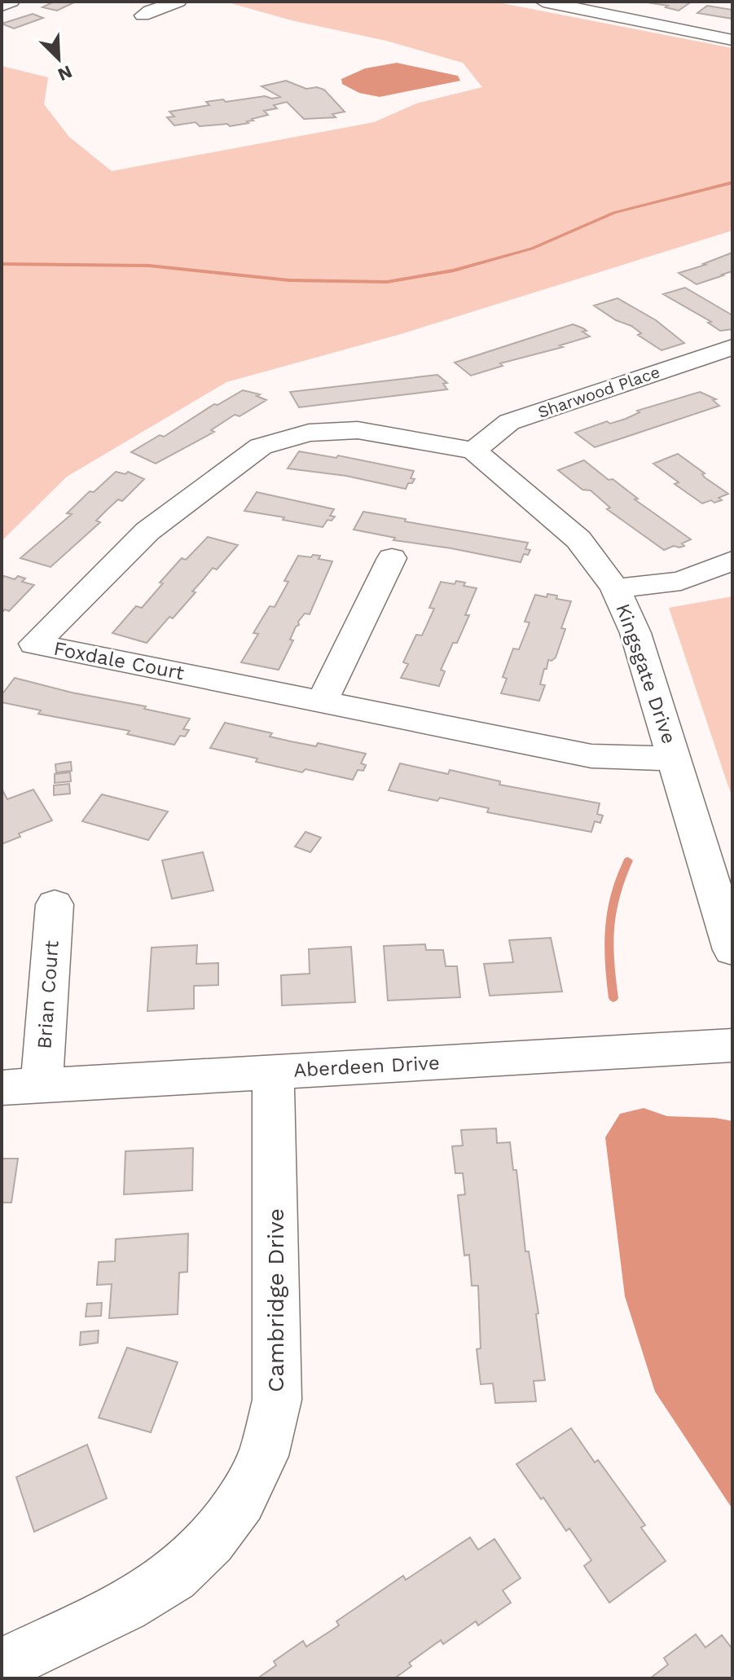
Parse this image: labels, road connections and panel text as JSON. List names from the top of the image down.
{
  "streets": {
    "street": [
      "Sharwood Place",
      "Foxdale Court",
      "Kingsgate Drive",
      "Brian Court",
      "Aberdeen Drive",
      "Cambridge Drive"
    ]
  },
  "crossings": [
    ["Sharwood Place", "Foxdale Court"],
    ["Sharwood Place", "Kingsgate Drive"],
    ["Foxdale Court", "Kingsgate Drive"],
    ["Brian Court", "Aberdeen Drive"],
    ["Aberdeen Drive", "Cambridge Drive"]
  ],
  "north": "bottom right"
}
